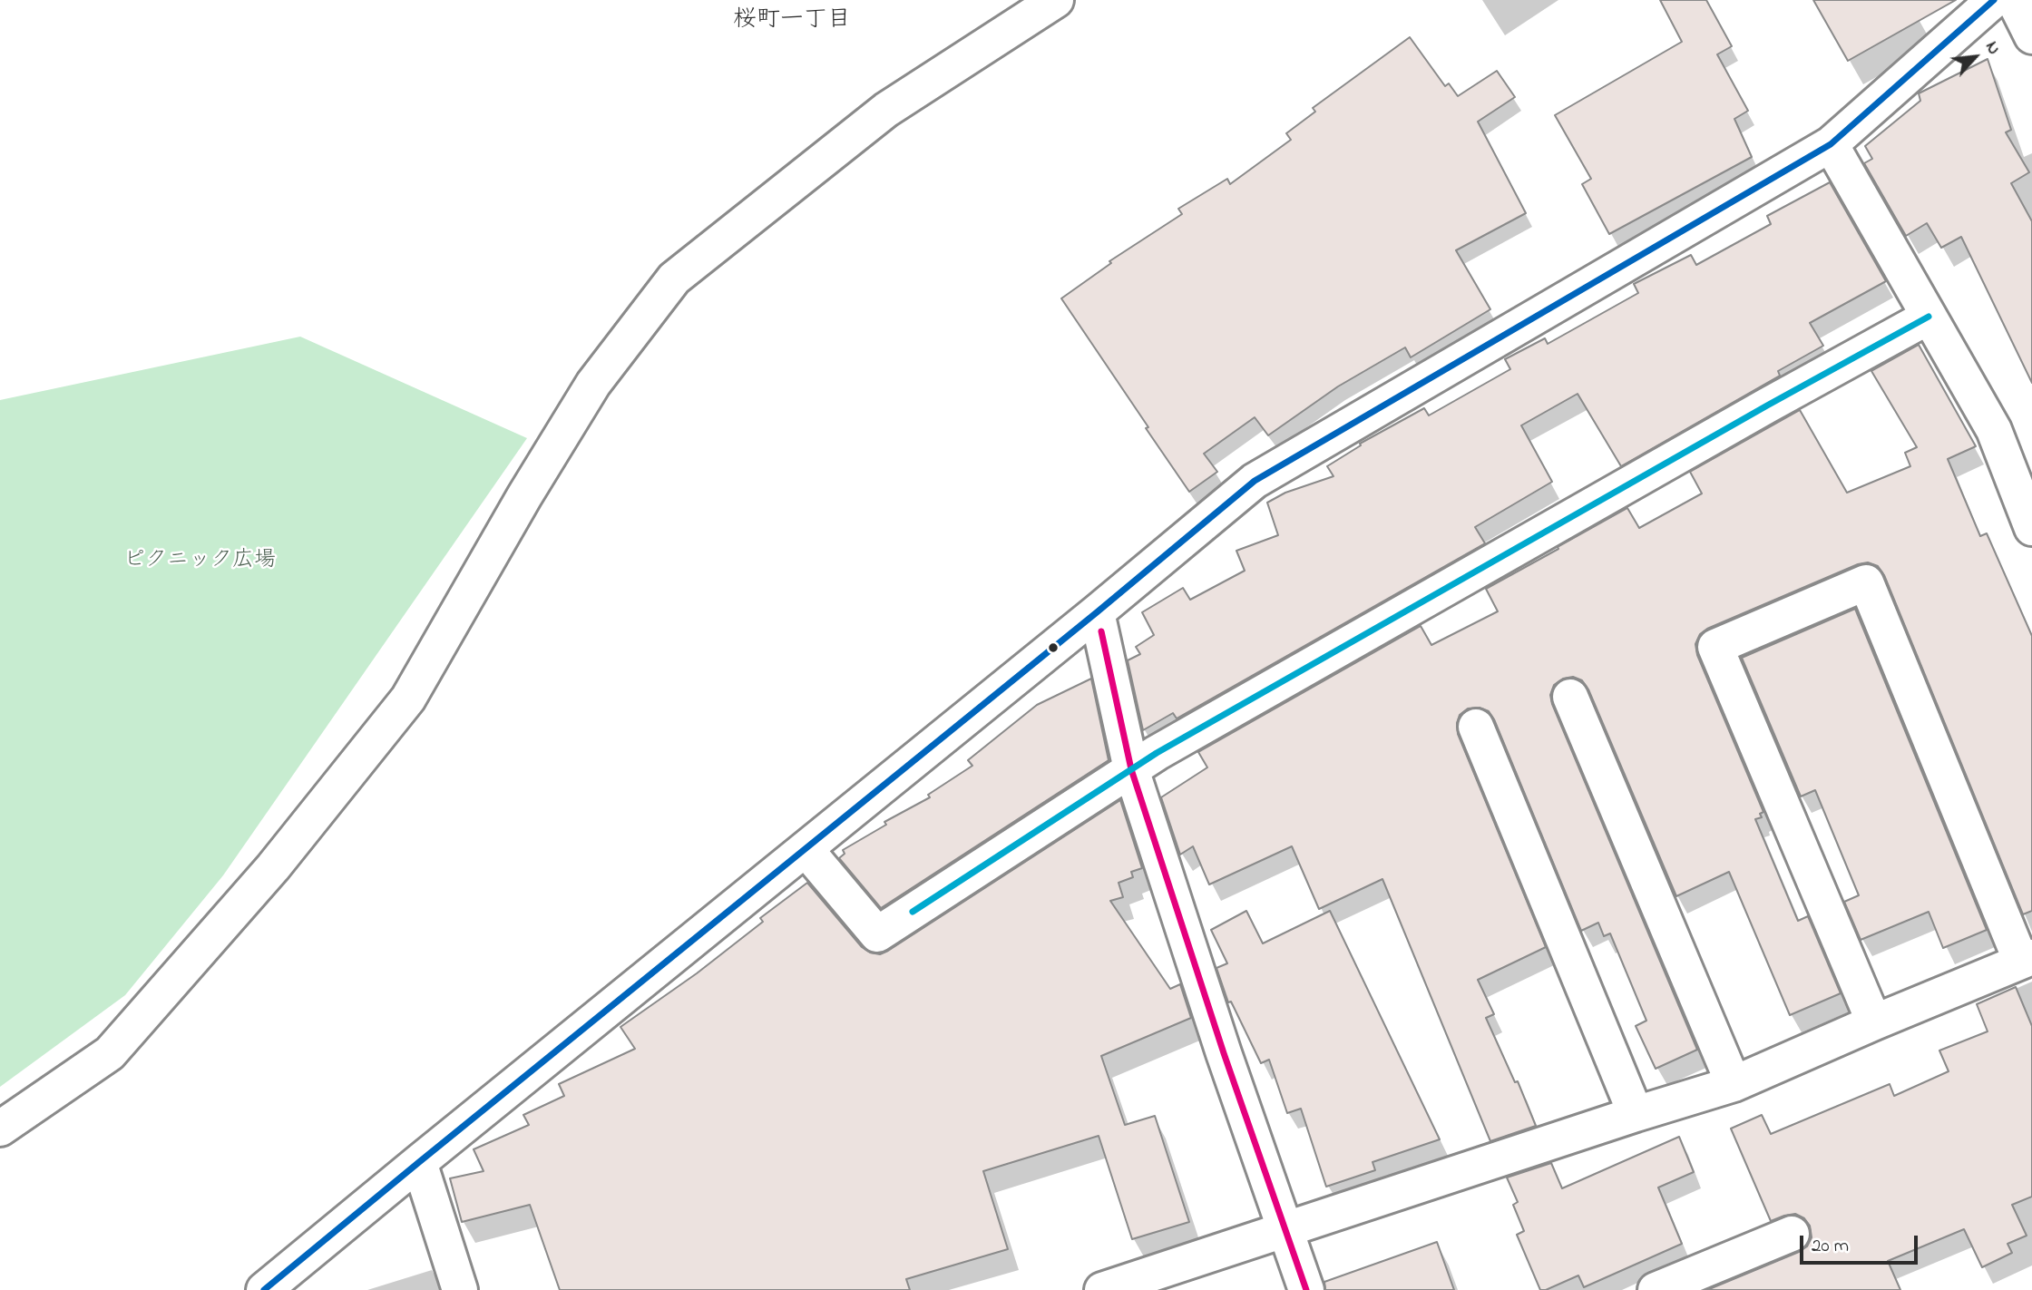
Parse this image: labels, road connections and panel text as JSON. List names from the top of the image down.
{
  "districts": ["桜町一丁目"],
  "parks": ["ピクニック広場"],
  "scale_bar": "20 m",
  "north": "top right"
}
